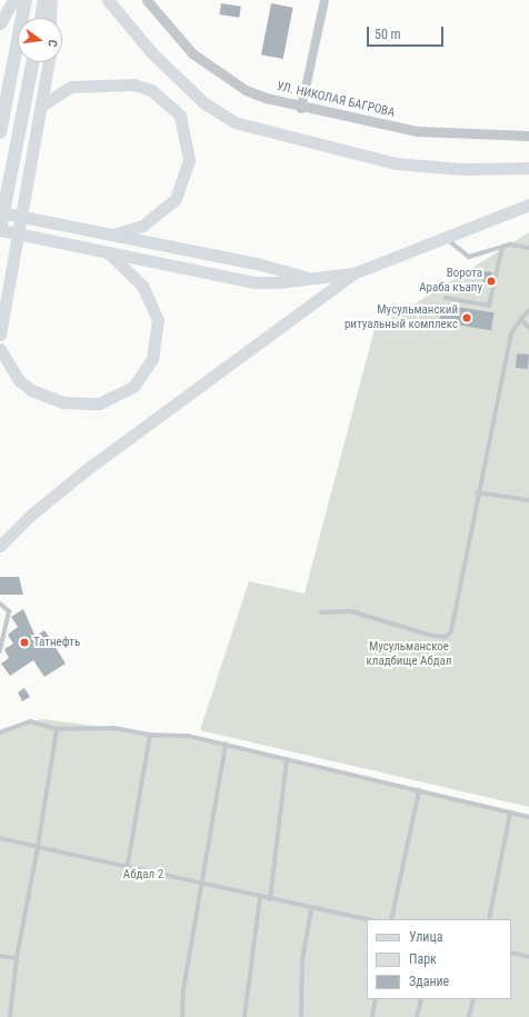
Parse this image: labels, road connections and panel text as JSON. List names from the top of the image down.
{
  "streets": {
    "street": ["УЛ. НИКОЛАЯ БАГРОВА"]
  },
  "parks": ["Мусульманское кладбище Абдал", "Абдал 2"],
  "places": ["Ворота Араба къапу", "Мусульманский ритуальный комплекс", "Татнефть"],
  "legend": ["Улица", "Парк", "Здание"],
  "scale_bar": "50 m",
  "north": "right"
}
